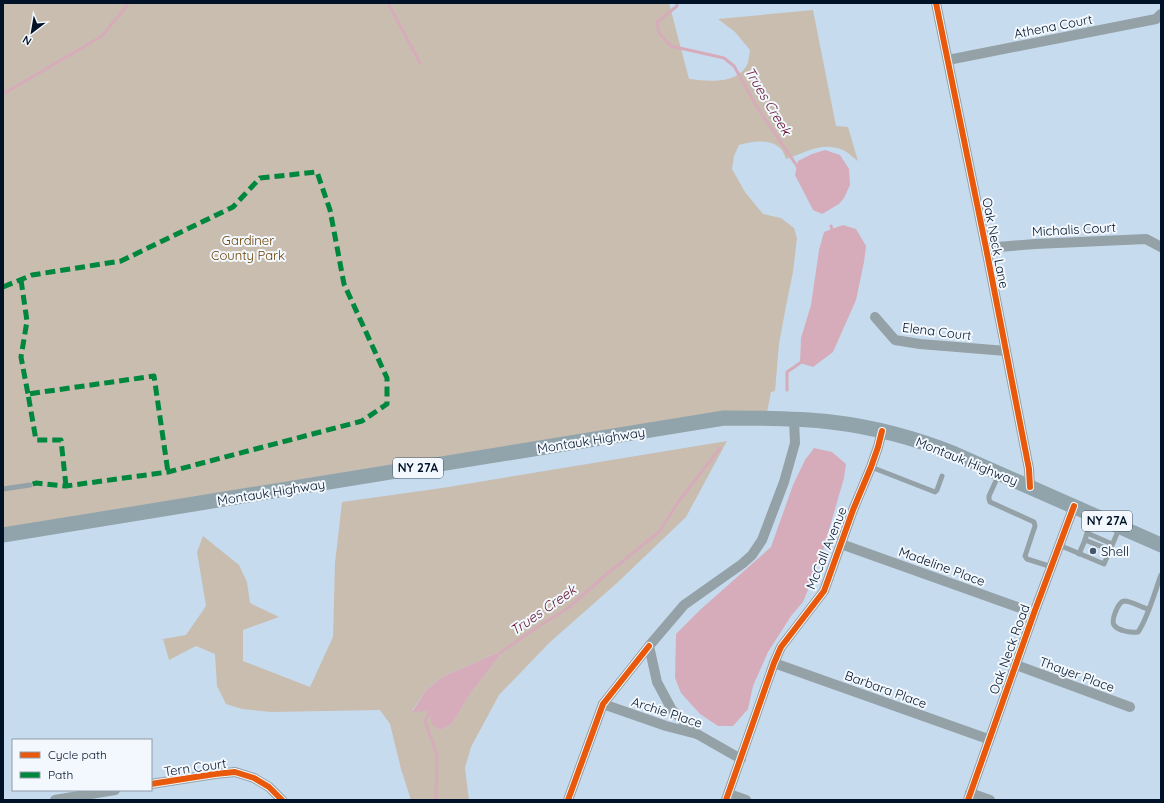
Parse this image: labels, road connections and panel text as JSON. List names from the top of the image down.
{
  "streets": {
    "main road": ["Montauk Highway", "NY 27A"],
    "street": [
      "Athena Court",
      "Michalis Court",
      "Oak Neck Lane",
      "Elena Court",
      "McCall Avenue",
      "Madeline Place",
      "Oak Neck Road",
      "Thayer Place",
      "Barbara Place",
      "Archie Place",
      "Tern Court"
    ]
  },
  "crossings": [
    ["Athena Court", "Oak Neck Lane"],
    ["Michalis Court", "Oak Neck Lane"],
    ["Oak Neck Lane", "Elena Court"],
    ["Oak Neck Lane", "Montauk Highway"],
    ["Montauk Highway", "McCall Avenue"],
    ["Montauk Highway", "Oak Neck Road"],
    ["McCall Avenue", "Madeline Place"],
    ["McCall Avenue", "Barbara Place"],
    ["McCall Avenue", "Archie Place"],
    ["Madeline Place", "Oak Neck Road"],
    ["Oak Neck Road", "Thayer Place"],
    ["Oak Neck Road", "Barbara Place"]
  ],
  "water": ["Trues Creek"],
  "parks": ["Gardiner County Park"],
  "places": ["Shell"],
  "legend": ["Cycle path", "Path"],
  "north": "bottom left"
}
